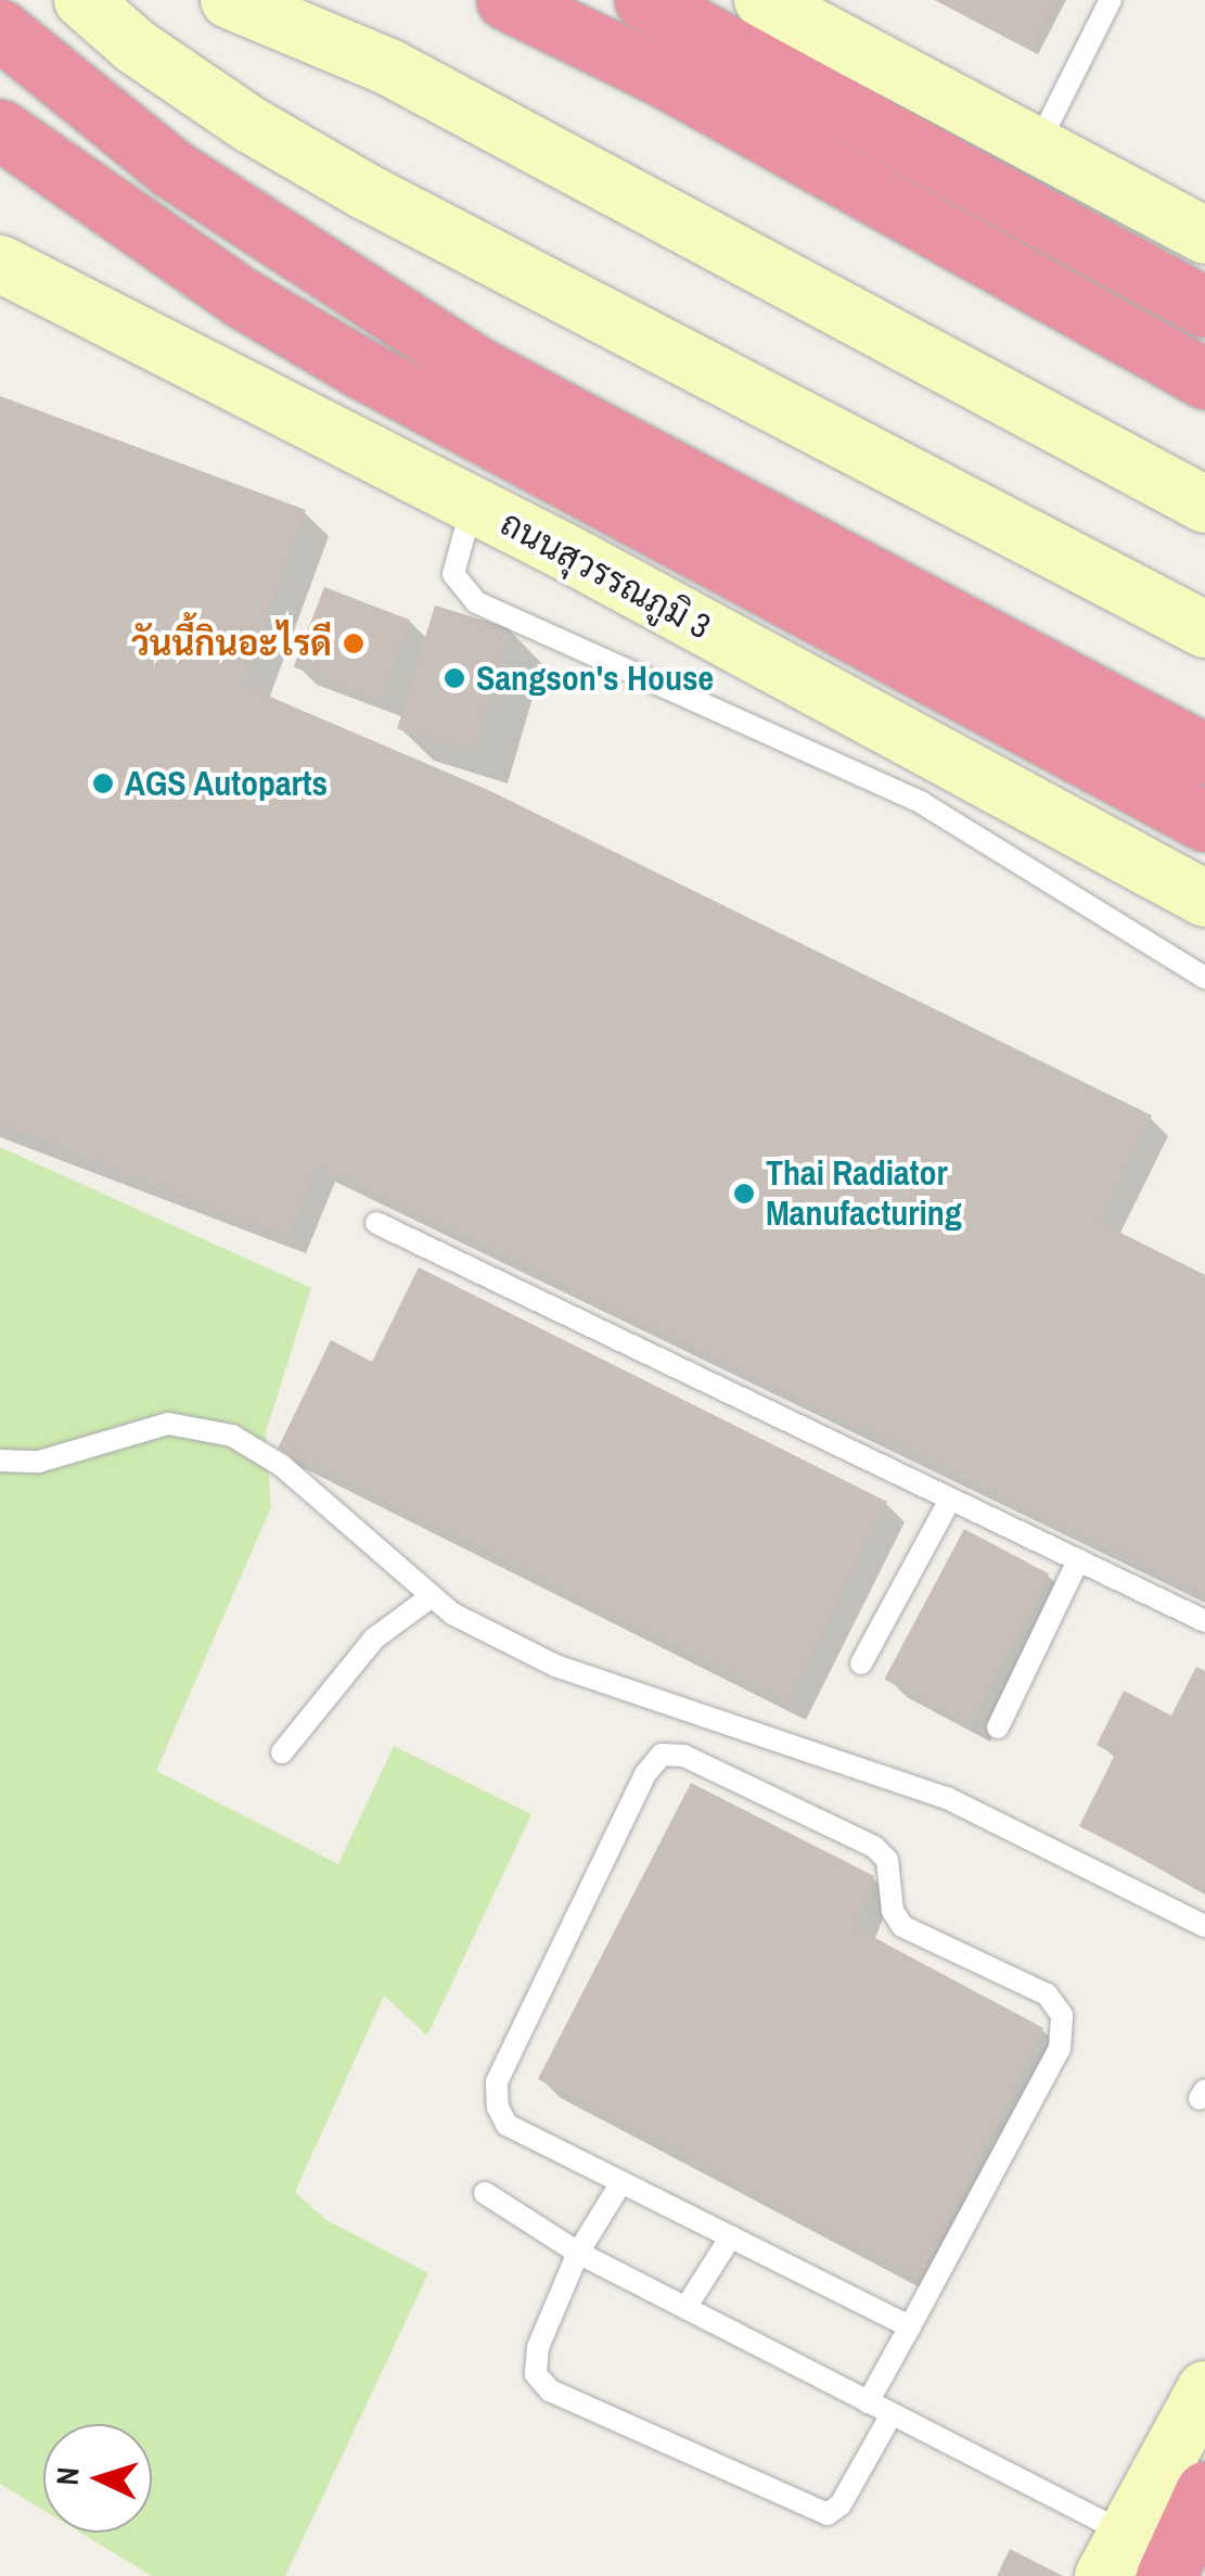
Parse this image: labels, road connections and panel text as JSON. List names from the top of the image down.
{
  "streets": {
    "main road": ["ถนนสุวรรณภูมิ 3"]
  },
  "places": [
    "วันนี้กินอะไรดี",
    "Sangson's House",
    "AGS Autoparts",
    "Thai Radiator Manufacturing"
  ],
  "north": "left"
}
